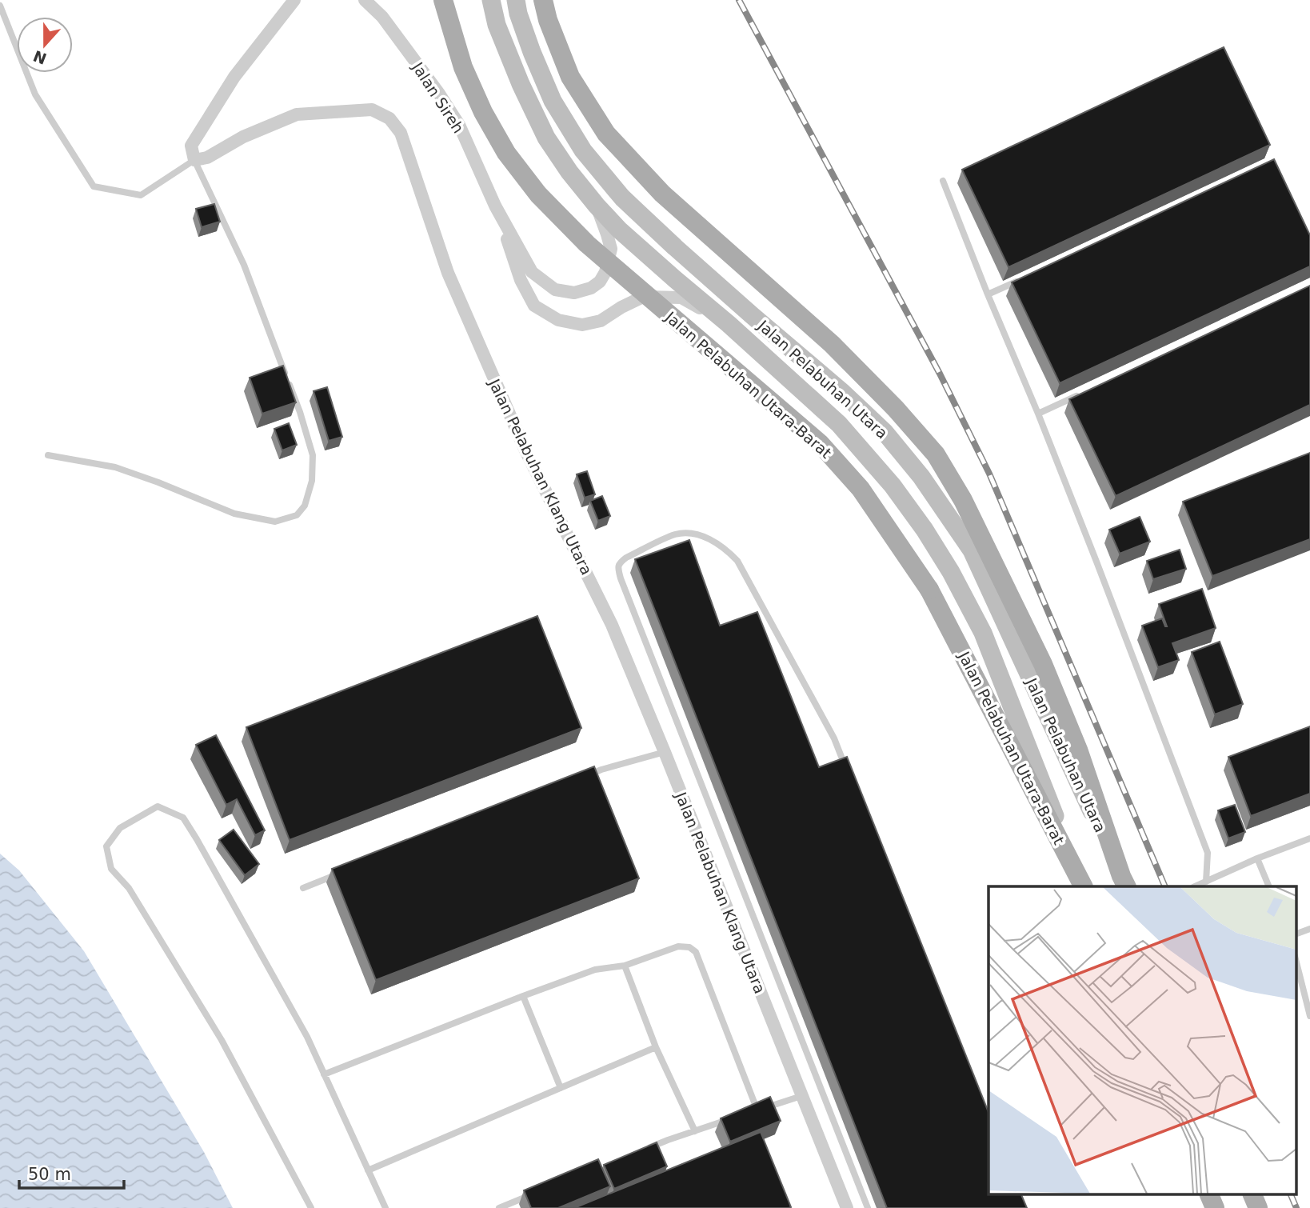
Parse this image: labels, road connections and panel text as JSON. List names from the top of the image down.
{
  "streets": {
    "main road": ["Jalan Pelabuhan Utara", "Jalan Pelabuhan Utara-Barat"],
    "street": ["Jalan Sireh", "Jalan Pelabuhan Klang Utara"]
  },
  "crossings": [
    ["Jalan Pelabuhan Utara", "Jalan Pelabuhan Utara-Barat"]
  ],
  "scale_bar": "50 m",
  "north": "bottom"
}
